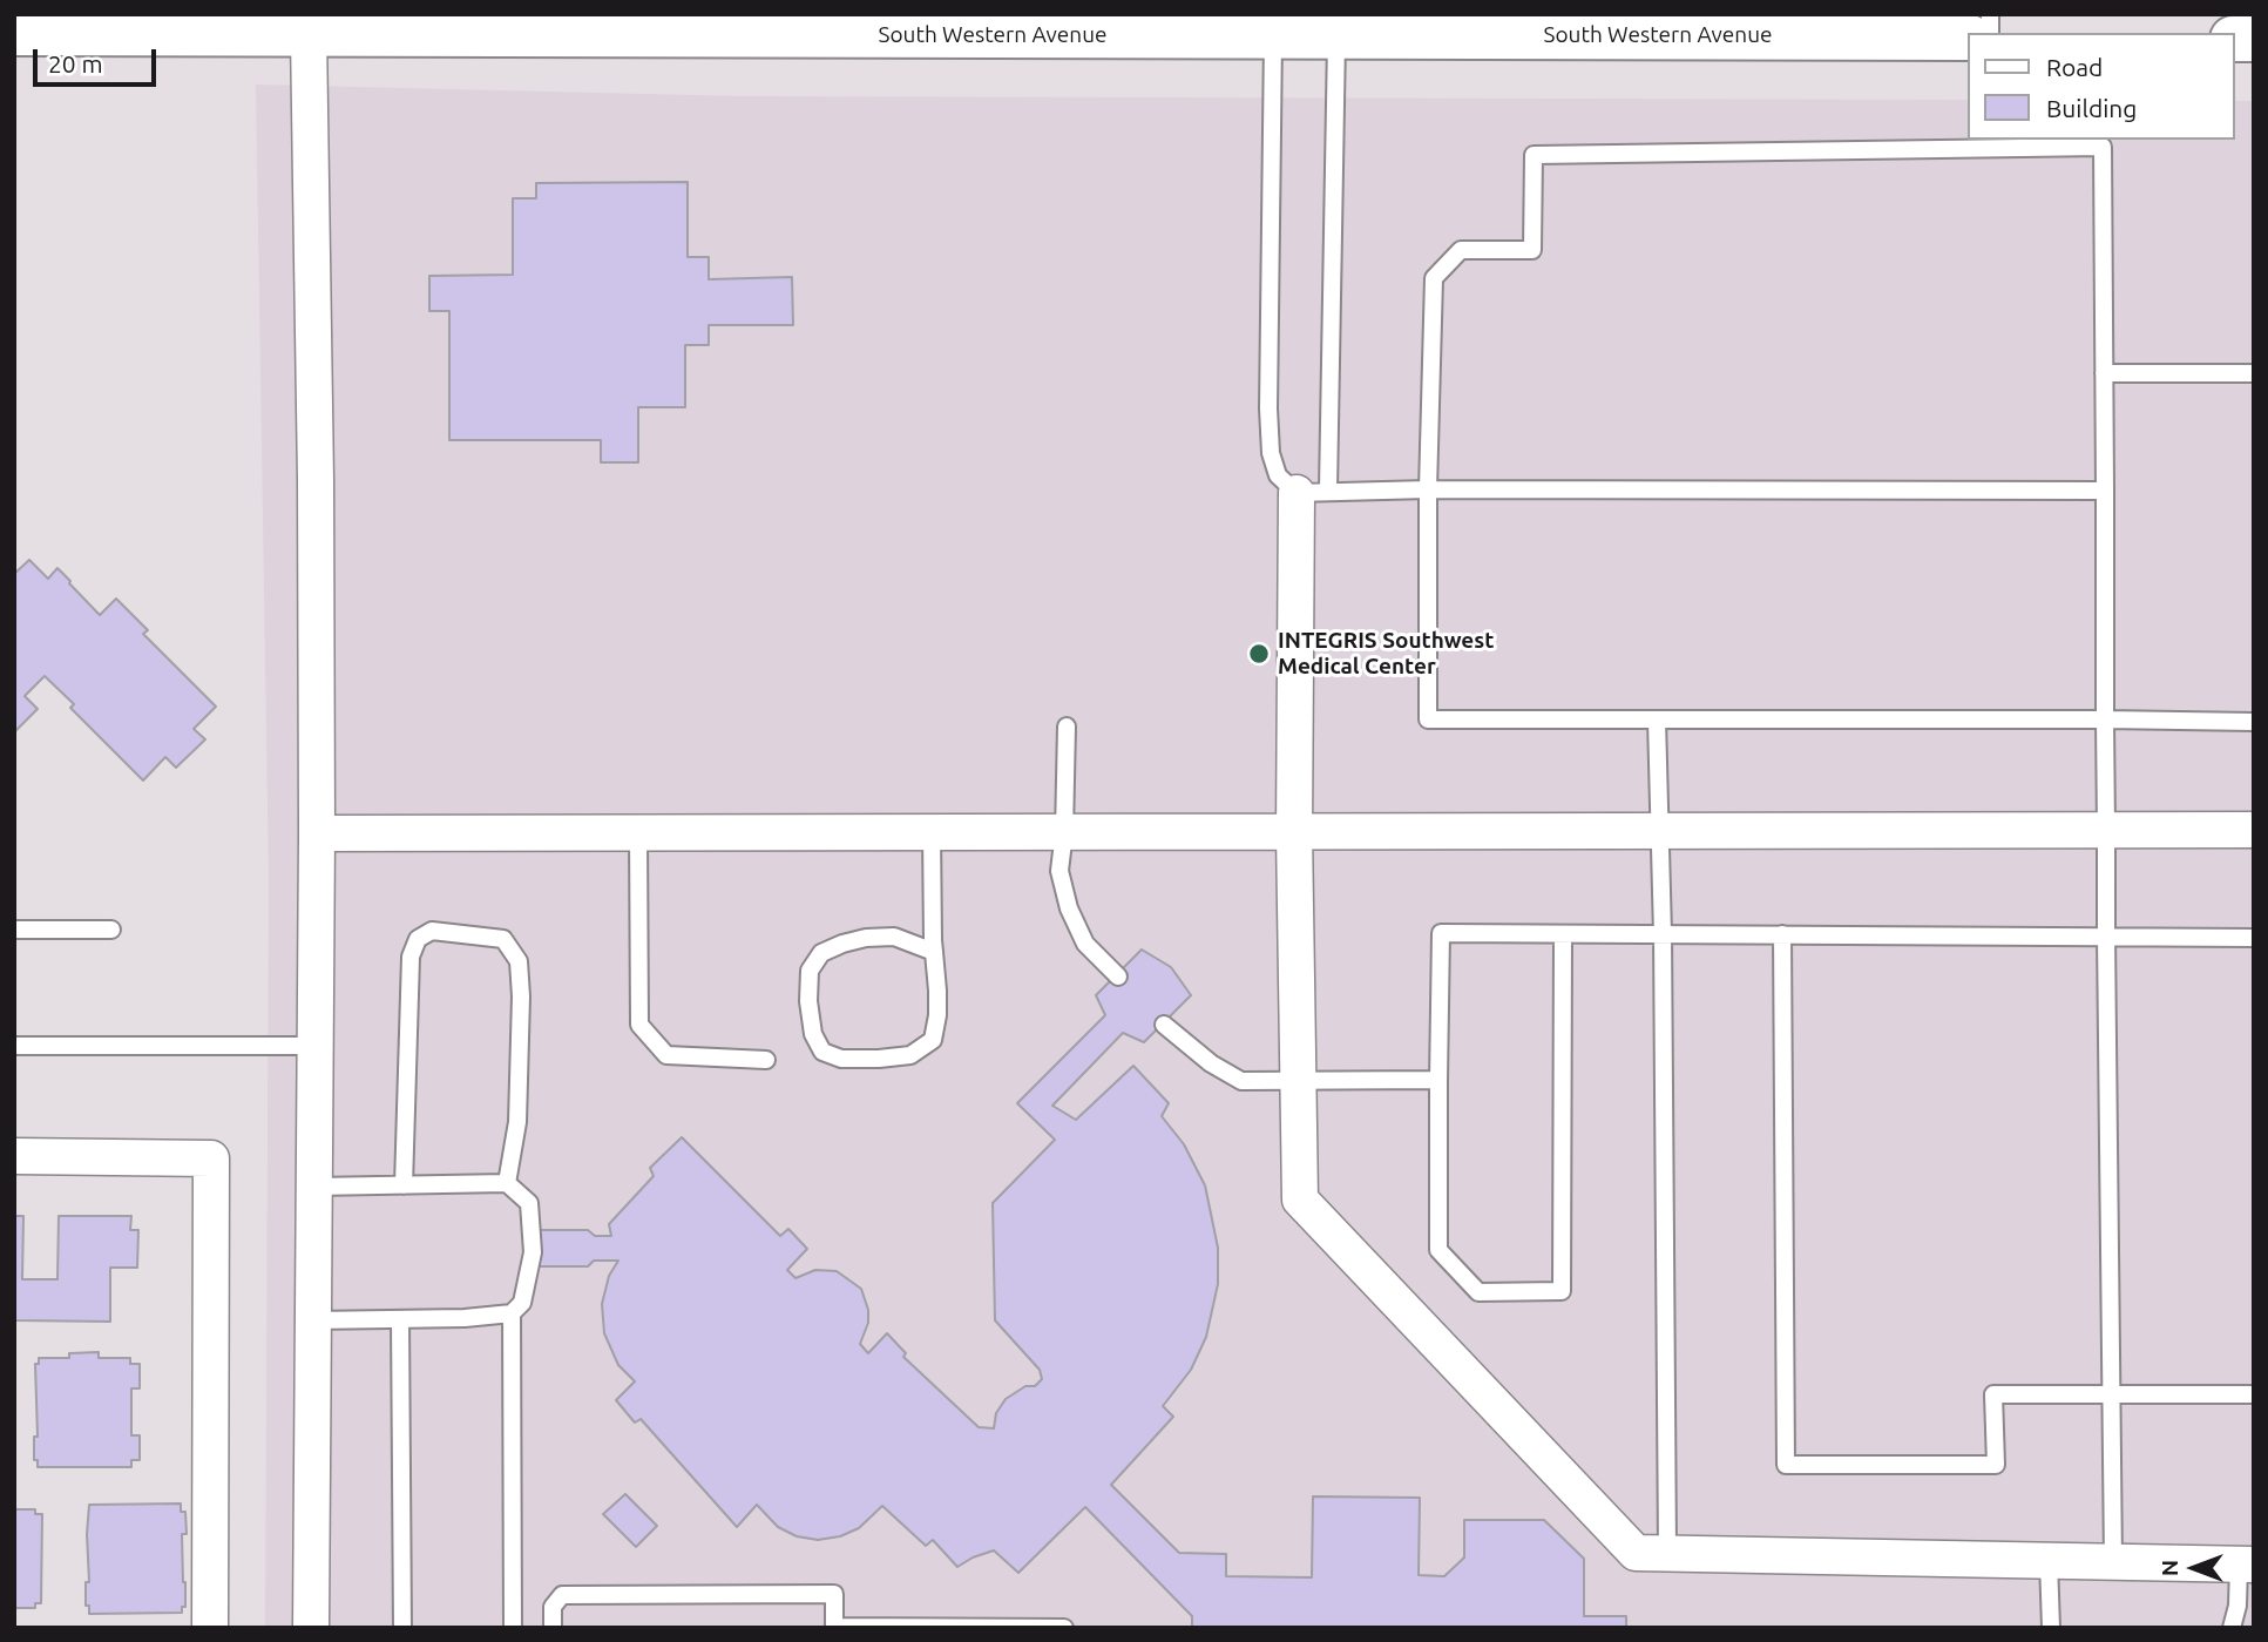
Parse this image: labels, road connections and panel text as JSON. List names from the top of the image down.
{
  "streets": {
    "main road": ["South Western Avenue"]
  },
  "places": ["INTEGRIS Southwest Medical Center"],
  "legend": ["Road", "Building"],
  "scale_bar": "20 m",
  "north": "left"
}
